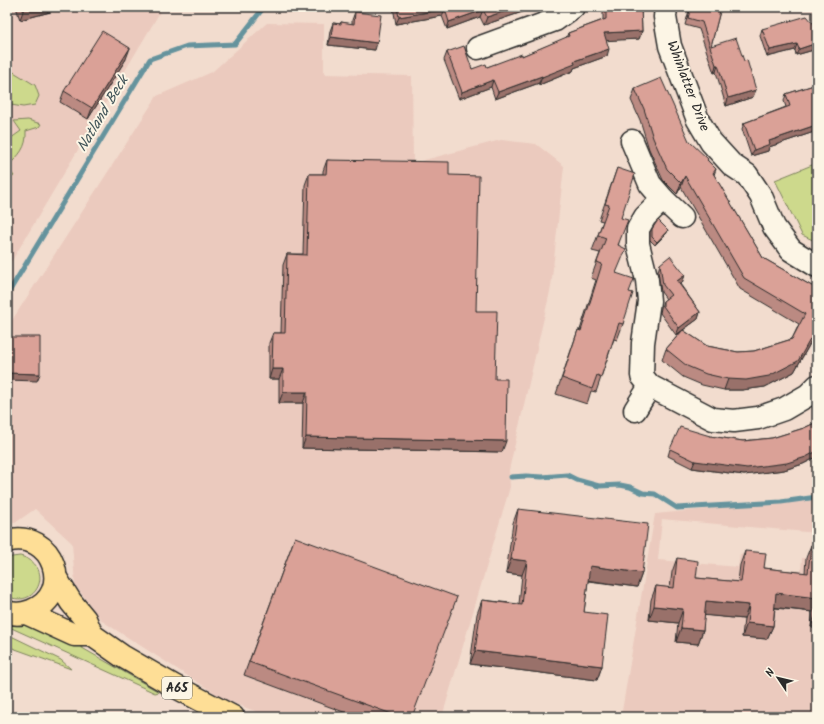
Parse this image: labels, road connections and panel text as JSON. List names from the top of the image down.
{
  "streets": {
    "main road": ["A65"],
    "street": ["Whinlatter Drive"]
  },
  "water": ["Natland Beck"],
  "north": "top left"
}
